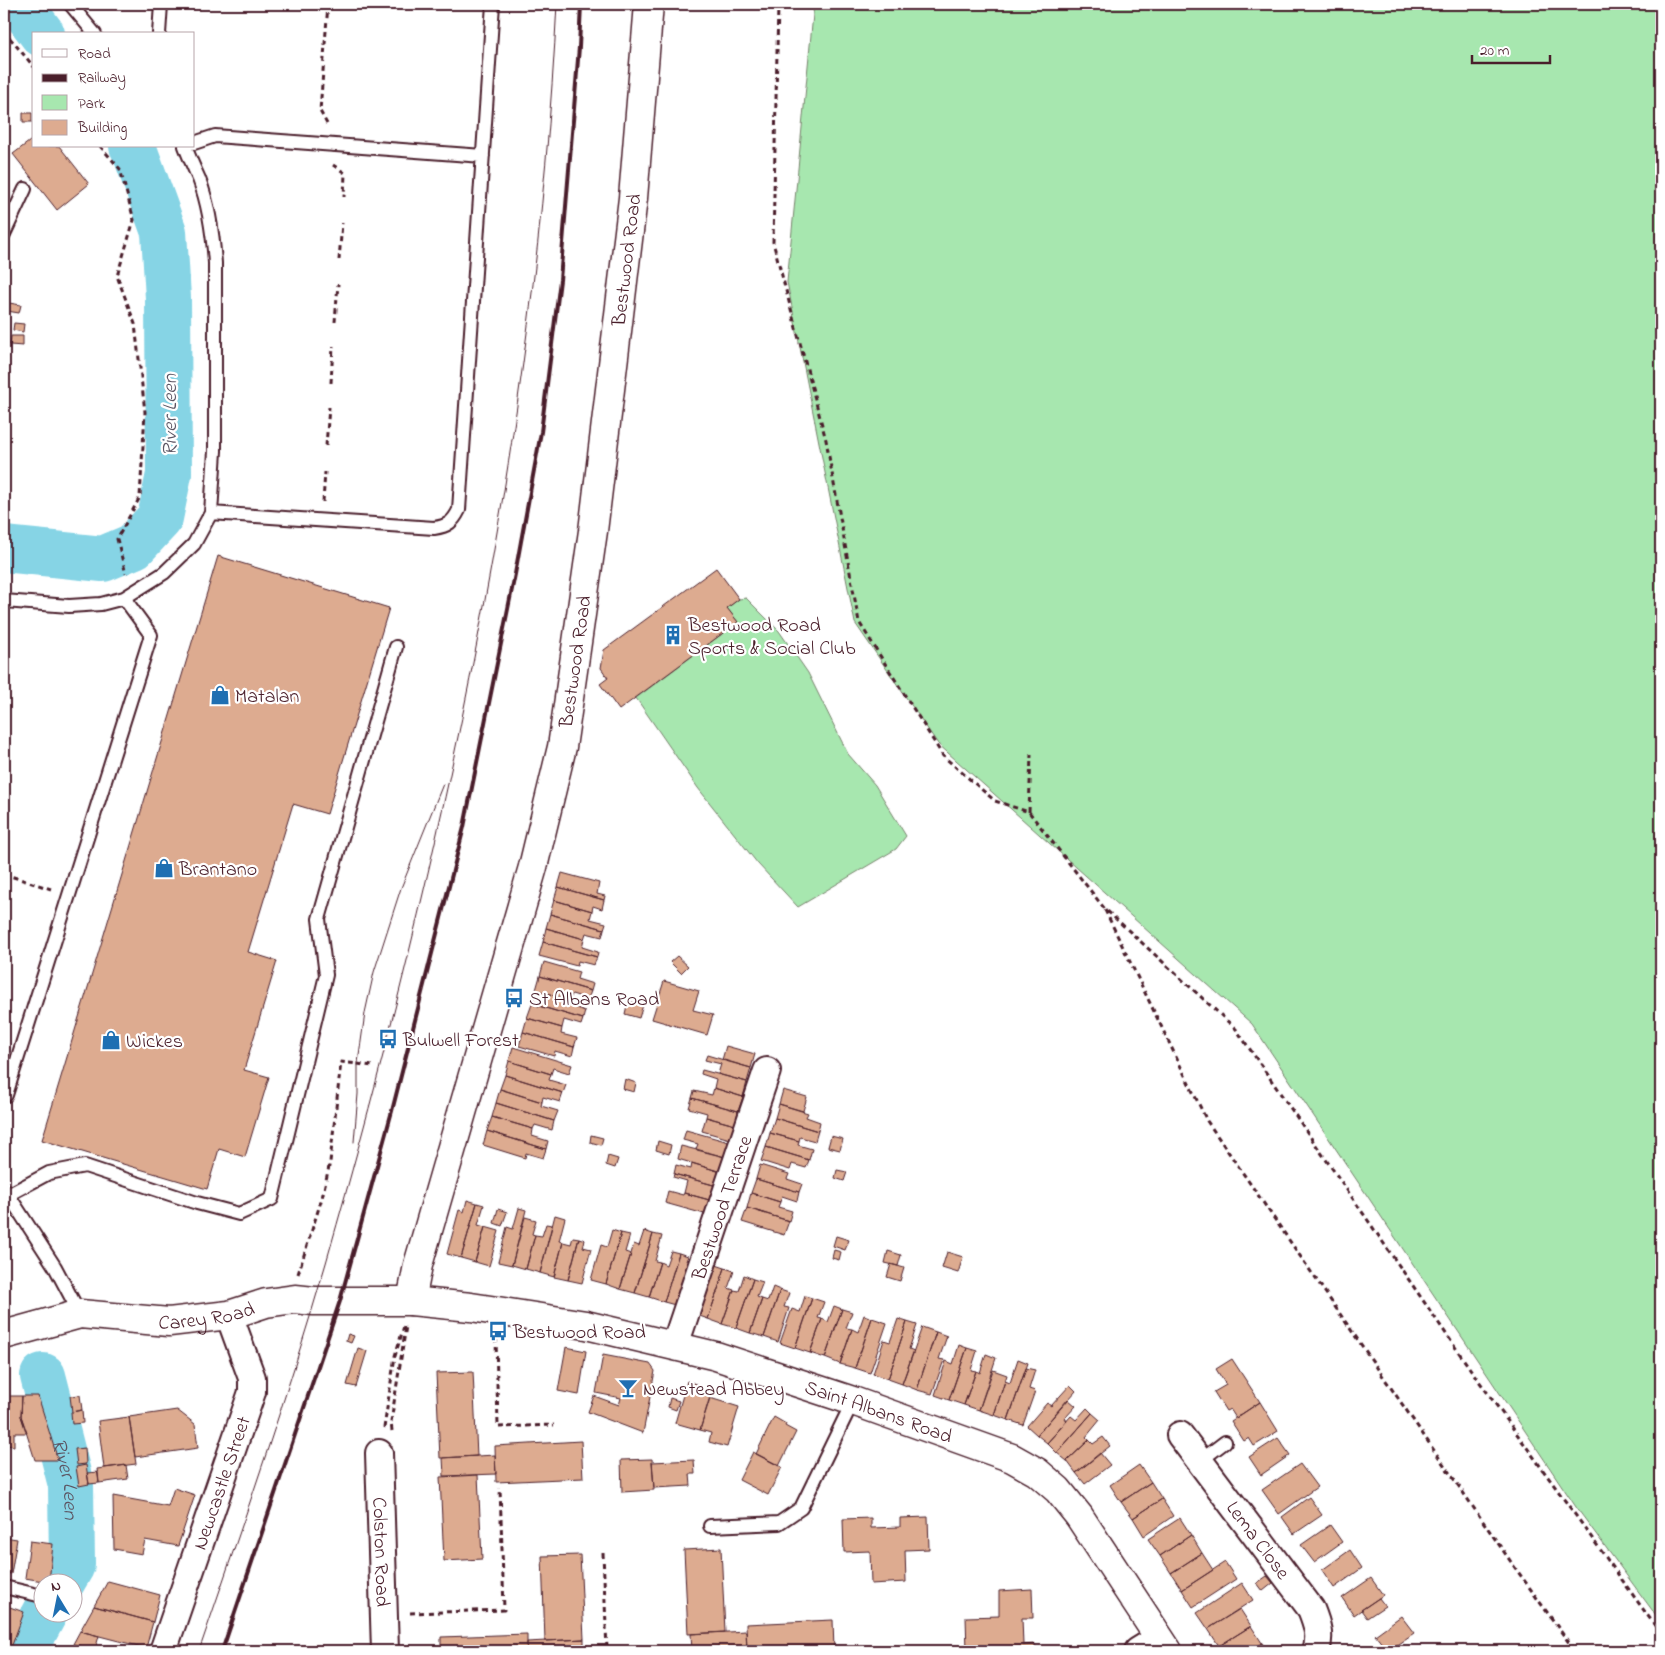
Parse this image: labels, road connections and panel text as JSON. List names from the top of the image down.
{
  "streets": {
    "street": [
      "Bestwood Road",
      "Bestwood Terrace",
      "Carey Road",
      "Saint Albans Road",
      "Newcastle Street",
      "Lema Close",
      "Colston Road"
    ]
  },
  "crossings": [
    ["Bestwood Road", "Carey Road"],
    ["Bestwood Road", "Saint Albans Road"],
    ["Bestwood Terrace", "Saint Albans Road"],
    ["Carey Road", "Saint Albans Road"],
    ["Carey Road", "Newcastle Street"]
  ],
  "water": ["River Leen"],
  "places": {
    "building": ["Bestwood Road Sports & Social Club"],
    "shop": ["Matalan", "Brantano", "Wickes"],
    "bus stop": ["St Albans Road", "Bulwell Forest", "Bestwood Road"],
    "bar": ["Newstead Abbey"]
  },
  "legend": [
    "Road",
    "Railway",
    "Park",
    "Building"
  ],
  "scale_bar": "20 m",
  "north": "top"
}
